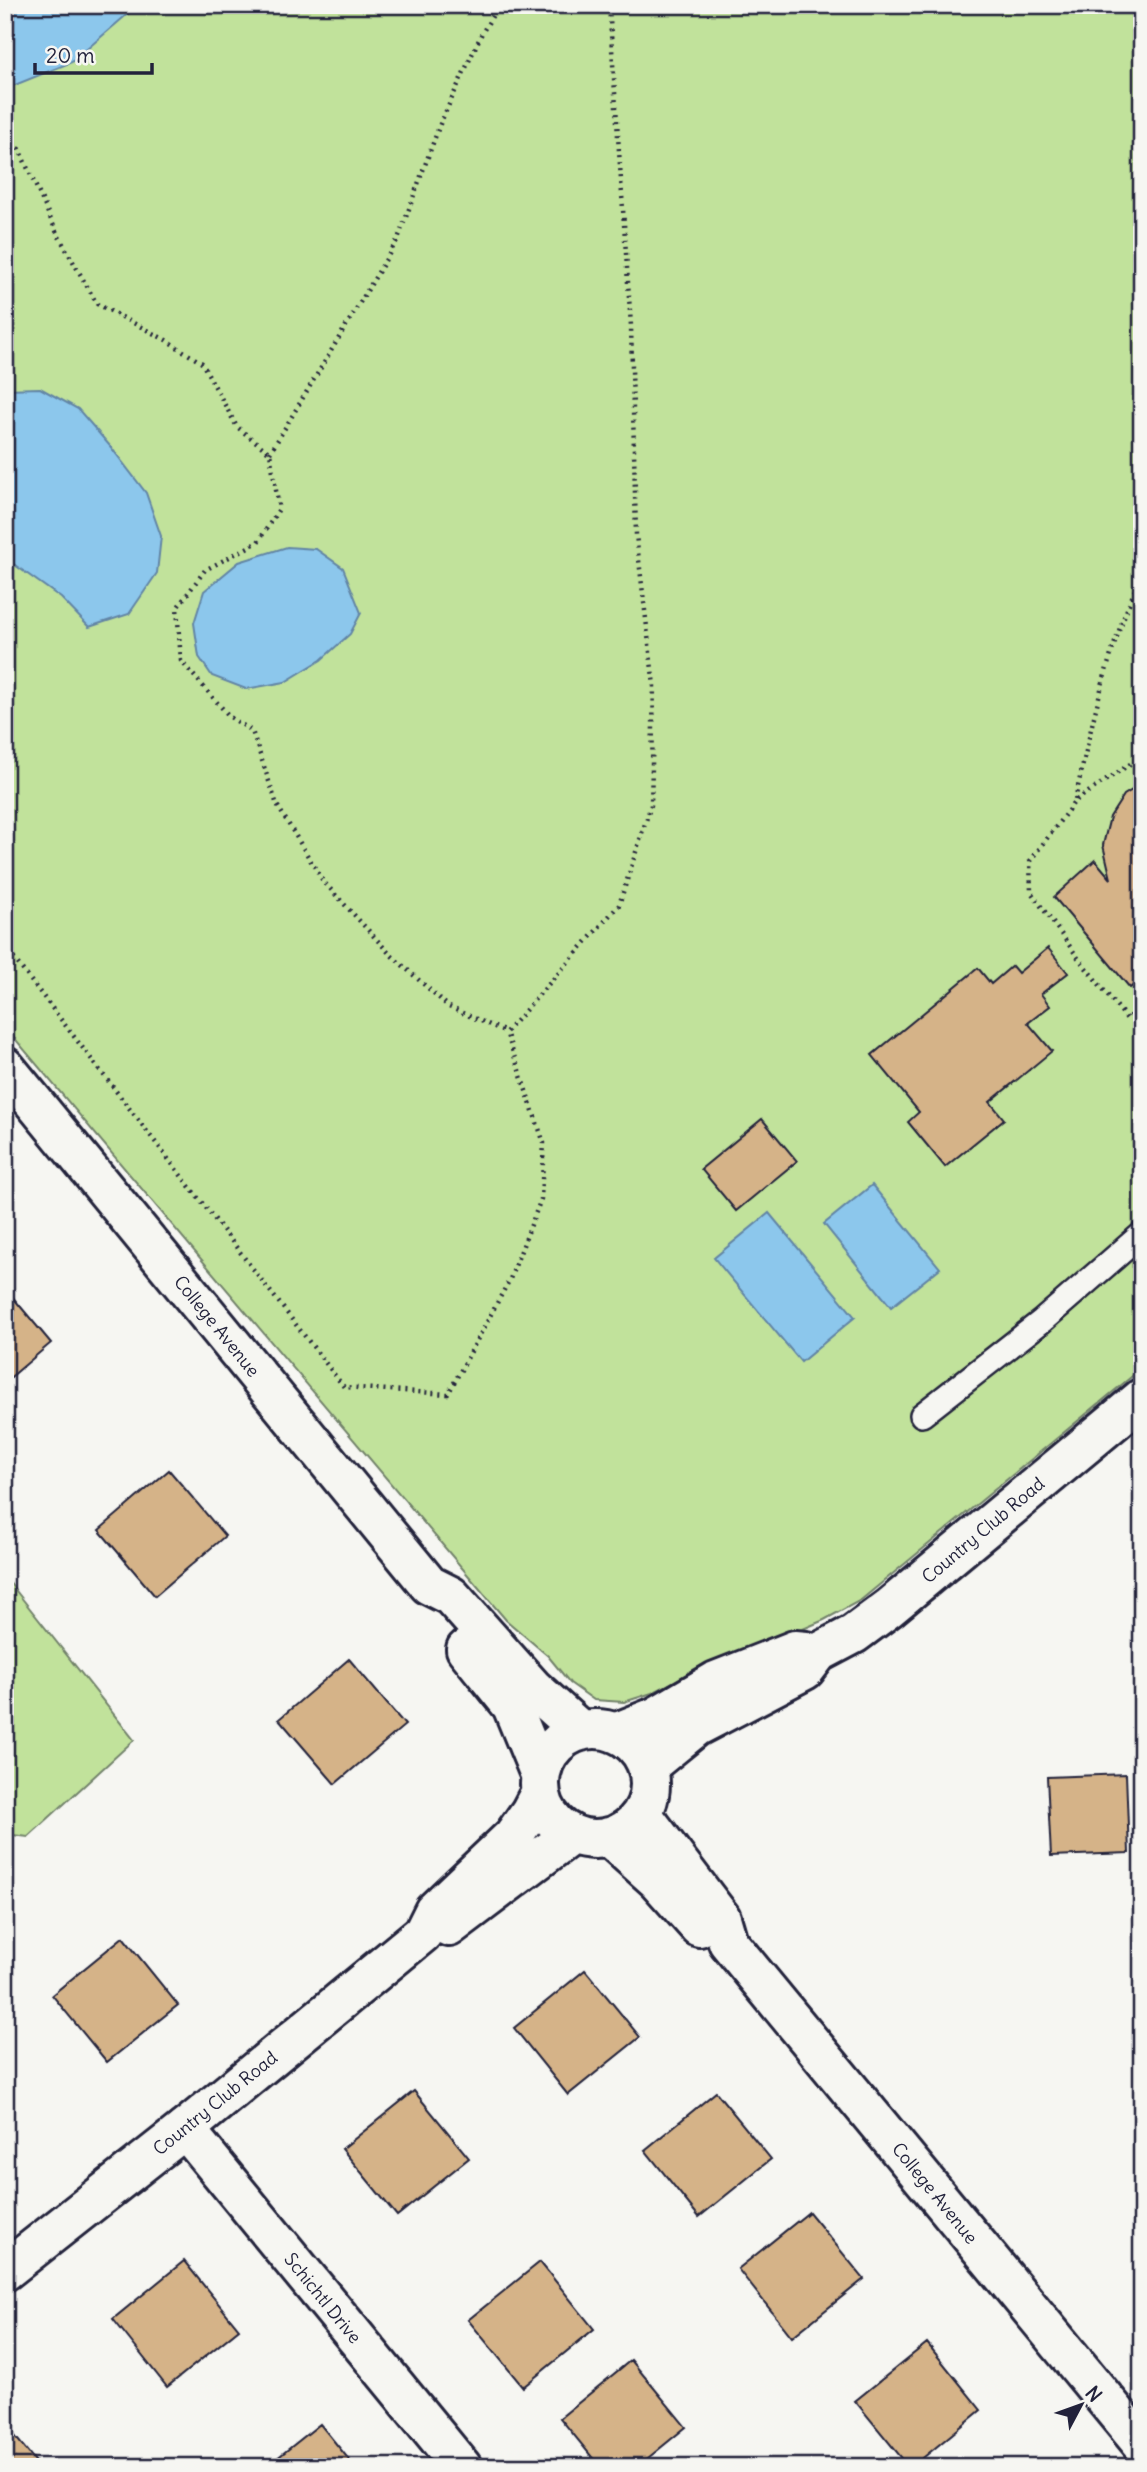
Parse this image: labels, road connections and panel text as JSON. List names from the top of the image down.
{
  "streets": {
    "street": ["College Avenue", "Country Club Road", "Schichtl Drive"]
  },
  "crossings": [
    ["College Avenue", "Country Club Road"],
    ["Country Club Road", "Schichtl Drive"]
  ],
  "scale_bar": "20 m",
  "north": "top right"
}
